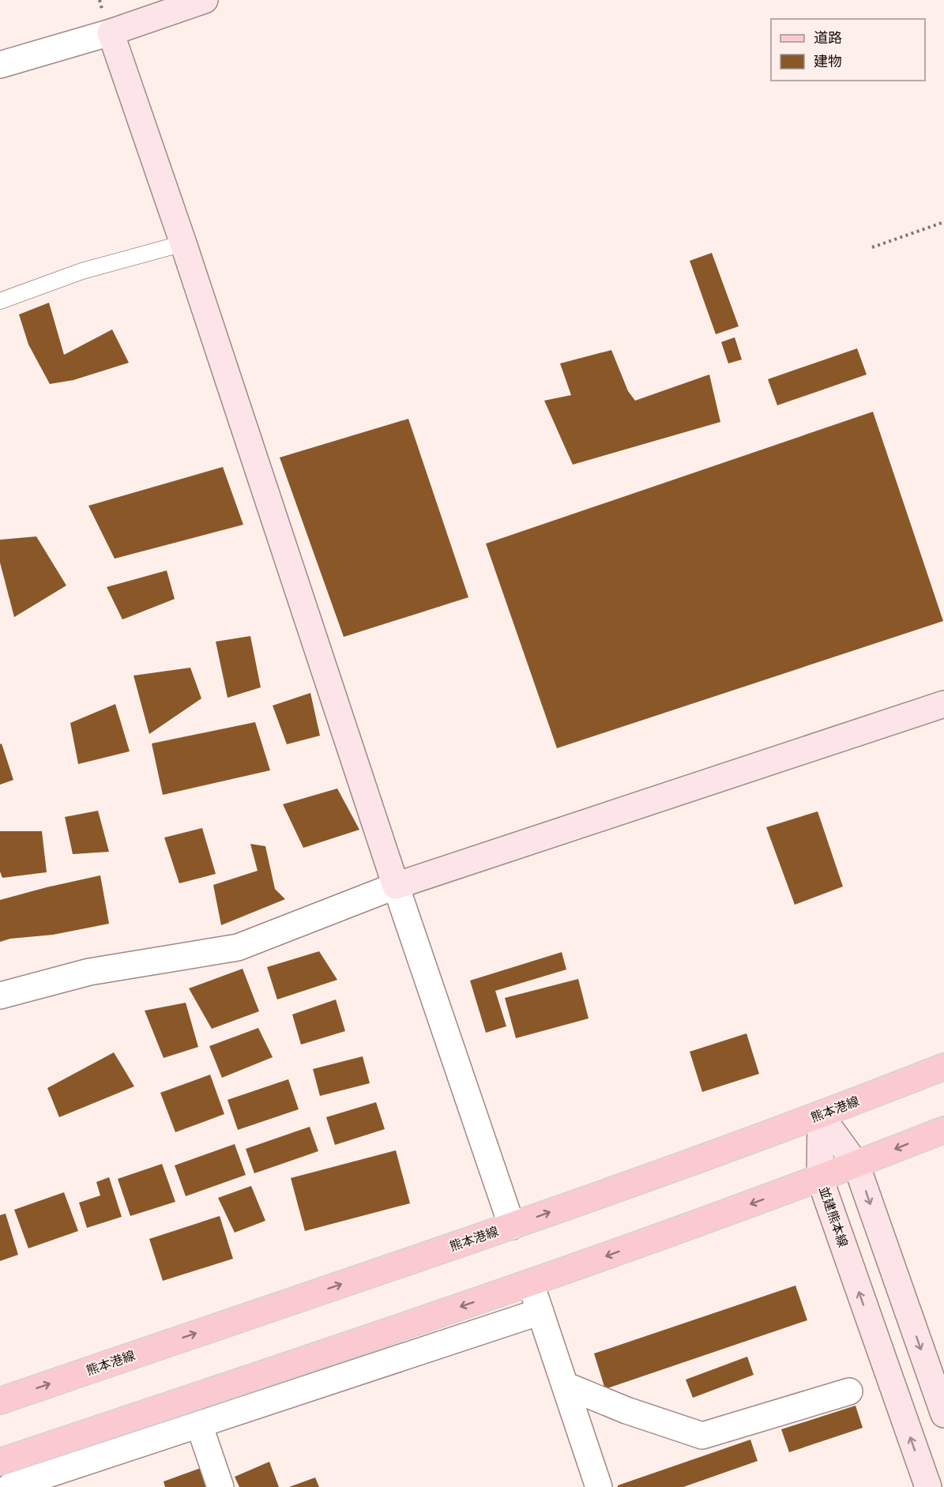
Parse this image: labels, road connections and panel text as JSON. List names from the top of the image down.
{
  "streets": {
    "main road": ["熊本港線"],
    "street": ["並建熊本線"]
  },
  "crossings": [
    ["熊本港線", "並建熊本線"]
  ],
  "legend": ["道路", "建物"]
}
